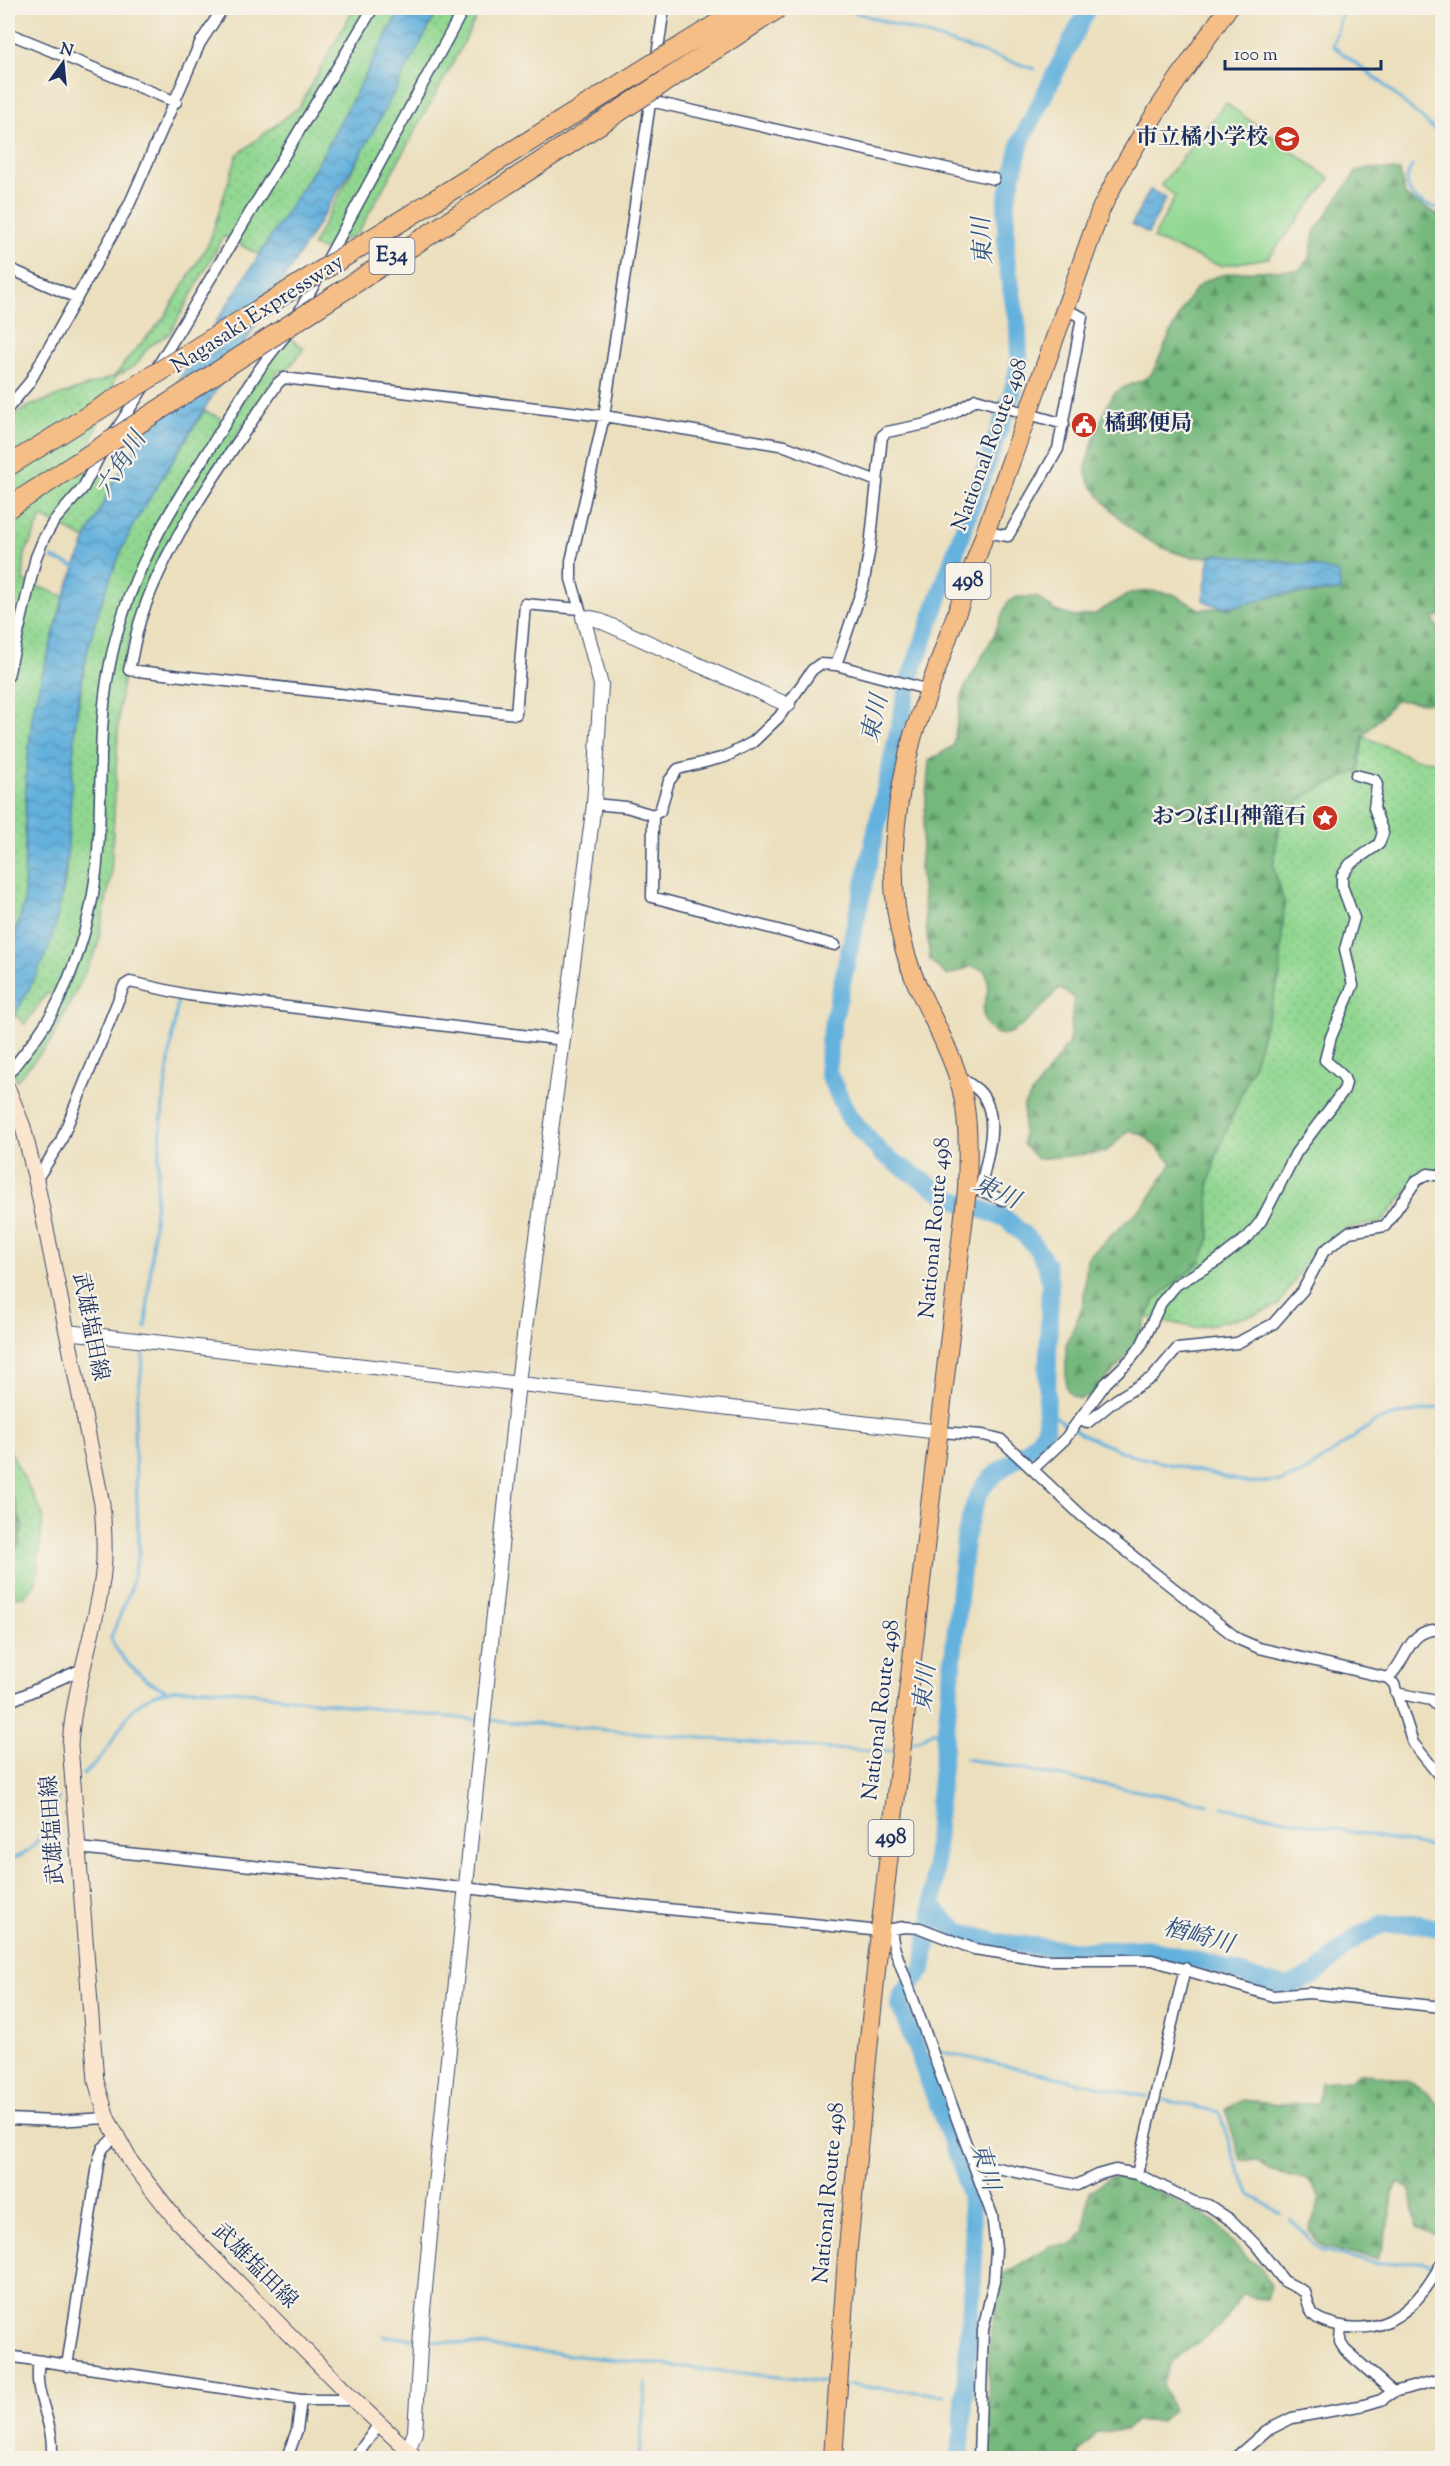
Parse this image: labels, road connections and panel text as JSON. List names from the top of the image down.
{
  "streets": {
    "highway": [
      "E34",
      "Nagasaki Expressway",
      "National Route 498",
      "498"
    ],
    "main road": ["武雄塩田線"]
  },
  "water": ["東川", "六角川", "楢崎川"],
  "places": {
    "school or university": ["市立橘小学校"],
    "public building": ["橘郵便局"],
    "place": ["おつぼ山神籠石"]
  },
  "scale_bar": "100 m",
  "north": "top"
}
